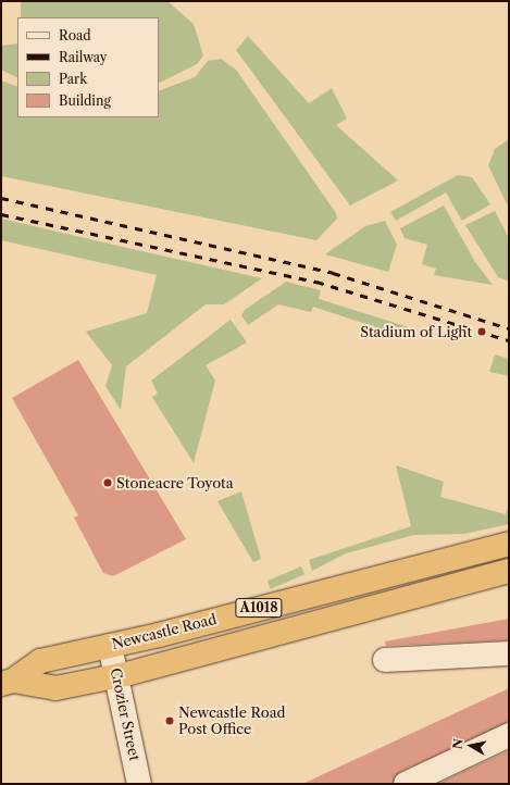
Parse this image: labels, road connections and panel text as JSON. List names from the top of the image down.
{
  "streets": {
    "highway": ["A1018", "Newcastle Road"],
    "street": ["Crozier Street"]
  },
  "crossings": [
    ["A1018", "Newcastle Road"],
    ["A1018", "Crozier Street"],
    ["Newcastle Road", "Crozier Street"]
  ],
  "places": ["Stadium of Light", "Stoneacre Toyota", "Newcastle Road Post Office"],
  "legend": [
    "Road",
    "Railway",
    "Park",
    "Building"
  ],
  "north": "left"
}
